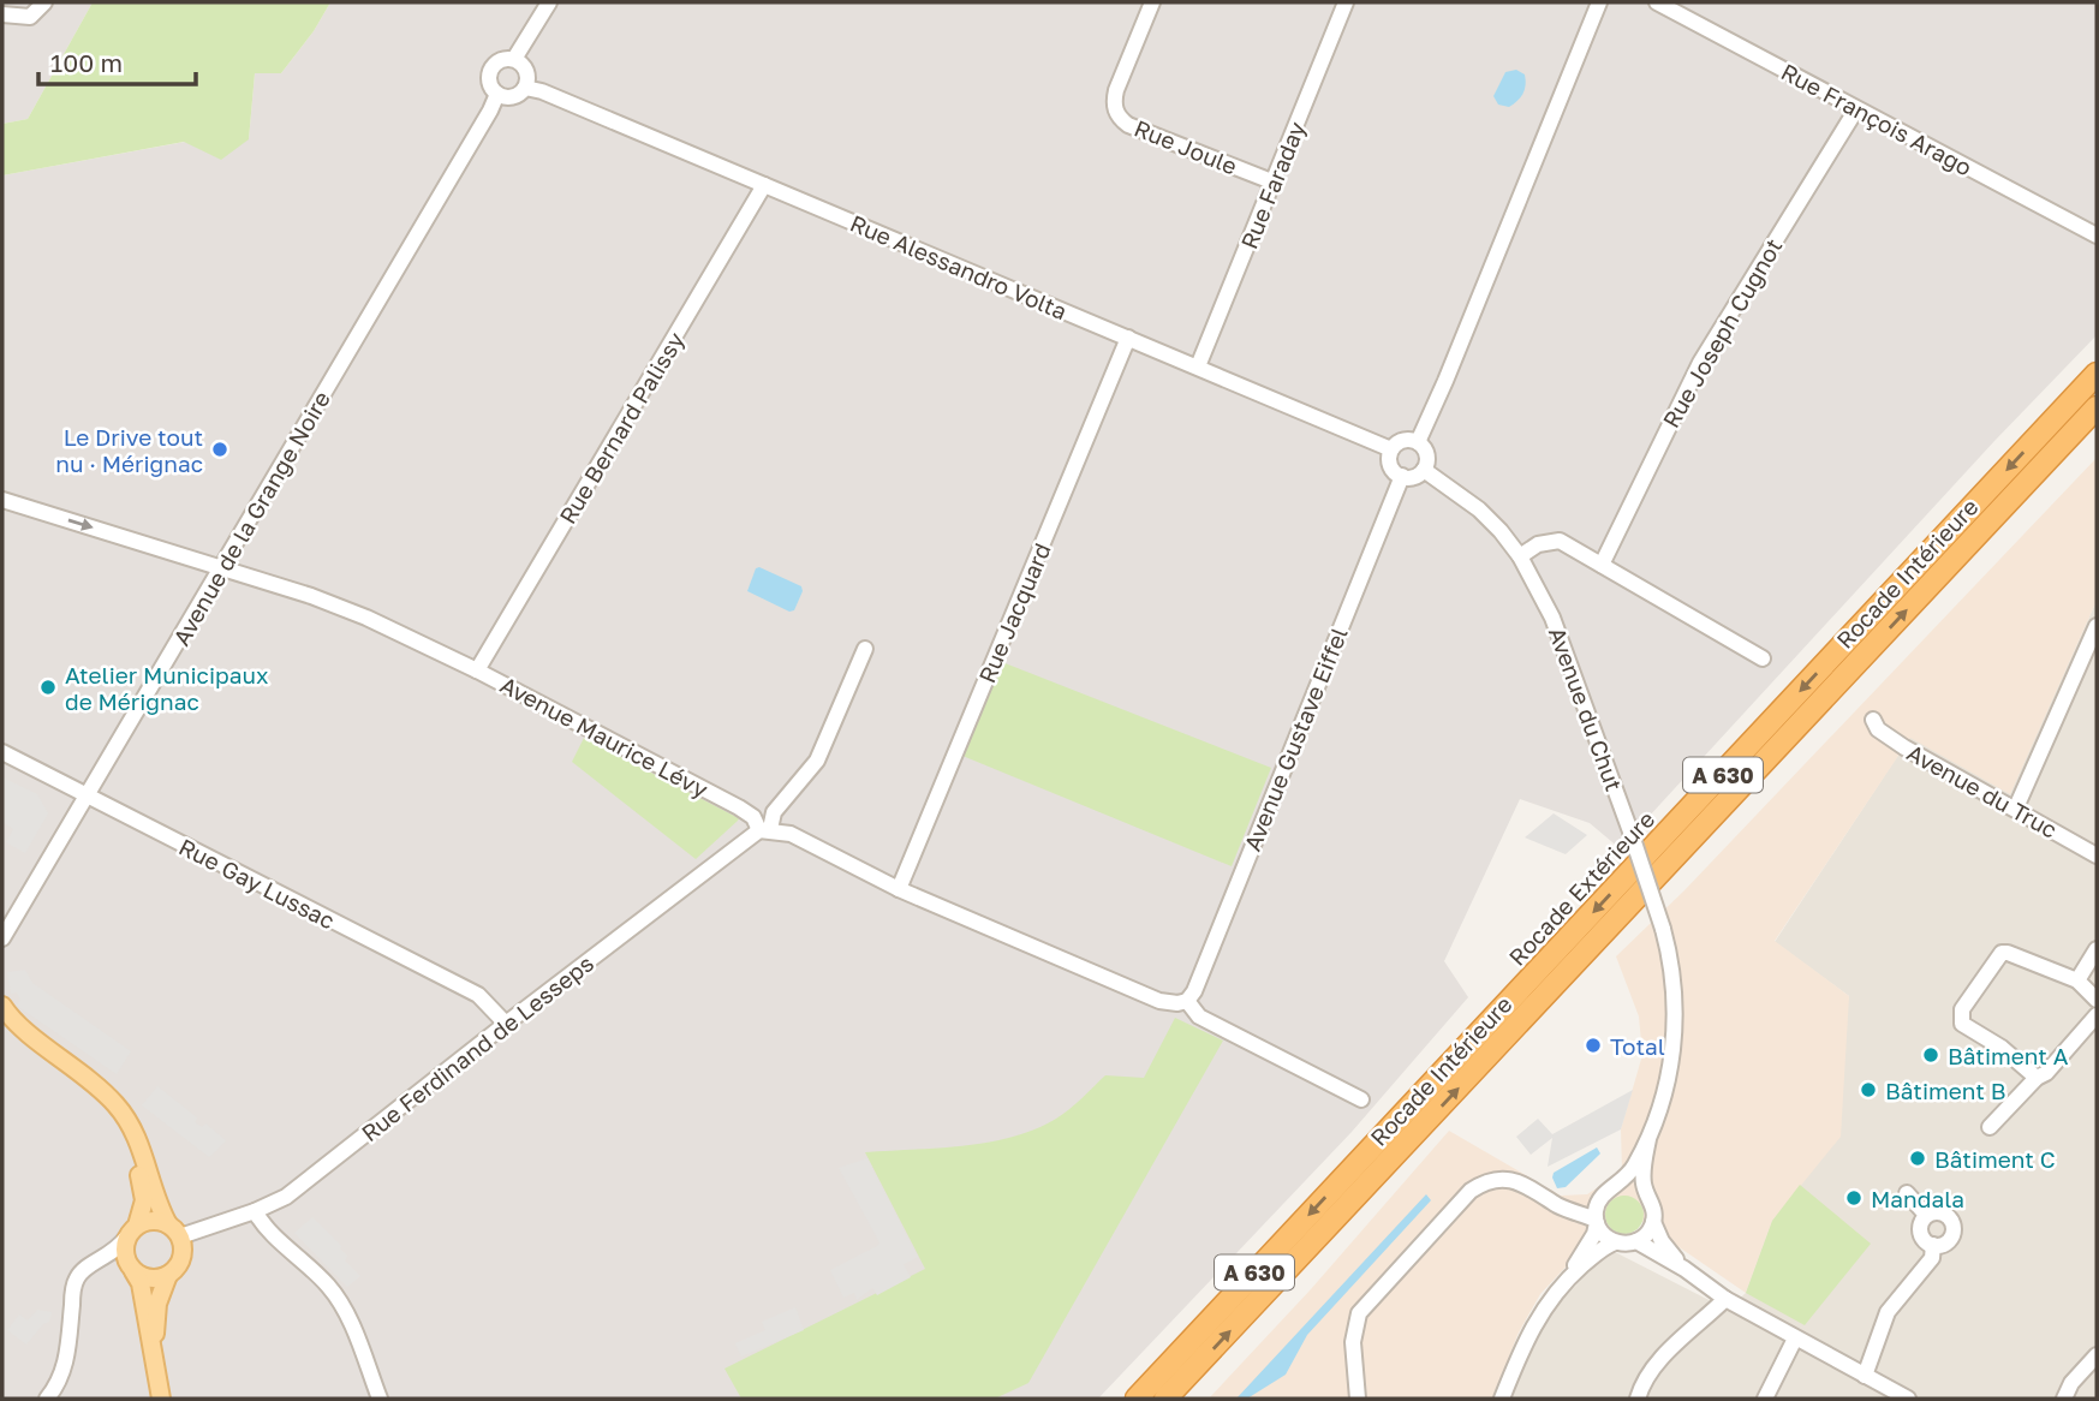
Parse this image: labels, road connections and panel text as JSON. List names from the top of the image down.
{
  "streets": {
    "highway": ["Rocade Intérieure", "A 630", "Rocade Extérieure"],
    "street": [
      "Rue François Arago",
      "Rue Joule",
      "Rue Faraday",
      "Rue Alessandro Volta",
      "Rue Joseph Cugnot",
      "Rue Bernard Palissy",
      "Avenue de la Grange Noire",
      "Rue Jacquard",
      "Avenue du Chut",
      "Avenue Maurice Lévy",
      "Avenue Gustave Eiffel",
      "Avenue du Truc",
      "Rue Gay Lussac",
      "Rue Ferdinand de Lesseps"
    ]
  },
  "crossings": [
    ["Rue François Arago", "Rue Joseph Cugnot"],
    ["Rue Joule", "Rue Faraday"],
    ["Rue Faraday", "Rue Alessandro Volta"],
    ["Rue Alessandro Volta", "Rue Bernard Palissy"],
    ["Rue Alessandro Volta", "Avenue de la Grange Noire"],
    ["Rue Alessandro Volta", "Rue Jacquard"],
    ["Rue Alessandro Volta", "Avenue du Chut"],
    ["Rue Alessandro Volta", "Avenue Gustave Eiffel"],
    ["Rue Bernard Palissy", "Avenue Maurice Lévy"],
    ["Avenue de la Grange Noire", "Avenue Maurice Lévy"],
    ["Avenue de la Grange Noire", "Rue Gay Lussac"],
    ["Rue Jacquard", "Avenue Maurice Lévy"],
    ["Avenue du Chut", "Avenue Gustave Eiffel"],
    ["Avenue Maurice Lévy", "Avenue Gustave Eiffel"],
    ["Avenue Maurice Lévy", "Rue Ferdinand de Lesseps"],
    ["Rue Gay Lussac", "Rue Ferdinand de Lesseps"]
  ],
  "one_way": ["Rocade Intérieure", "Rocade Extérieure"],
  "places": [
    "Le Drive tout nu · Mérignac",
    "Atelier Municipaux de Mérignac",
    "Total",
    "Bâtiment A",
    "Bâtiment B",
    "Bâtiment C",
    "Mandala"
  ],
  "scale_bar": "100 m"
}
